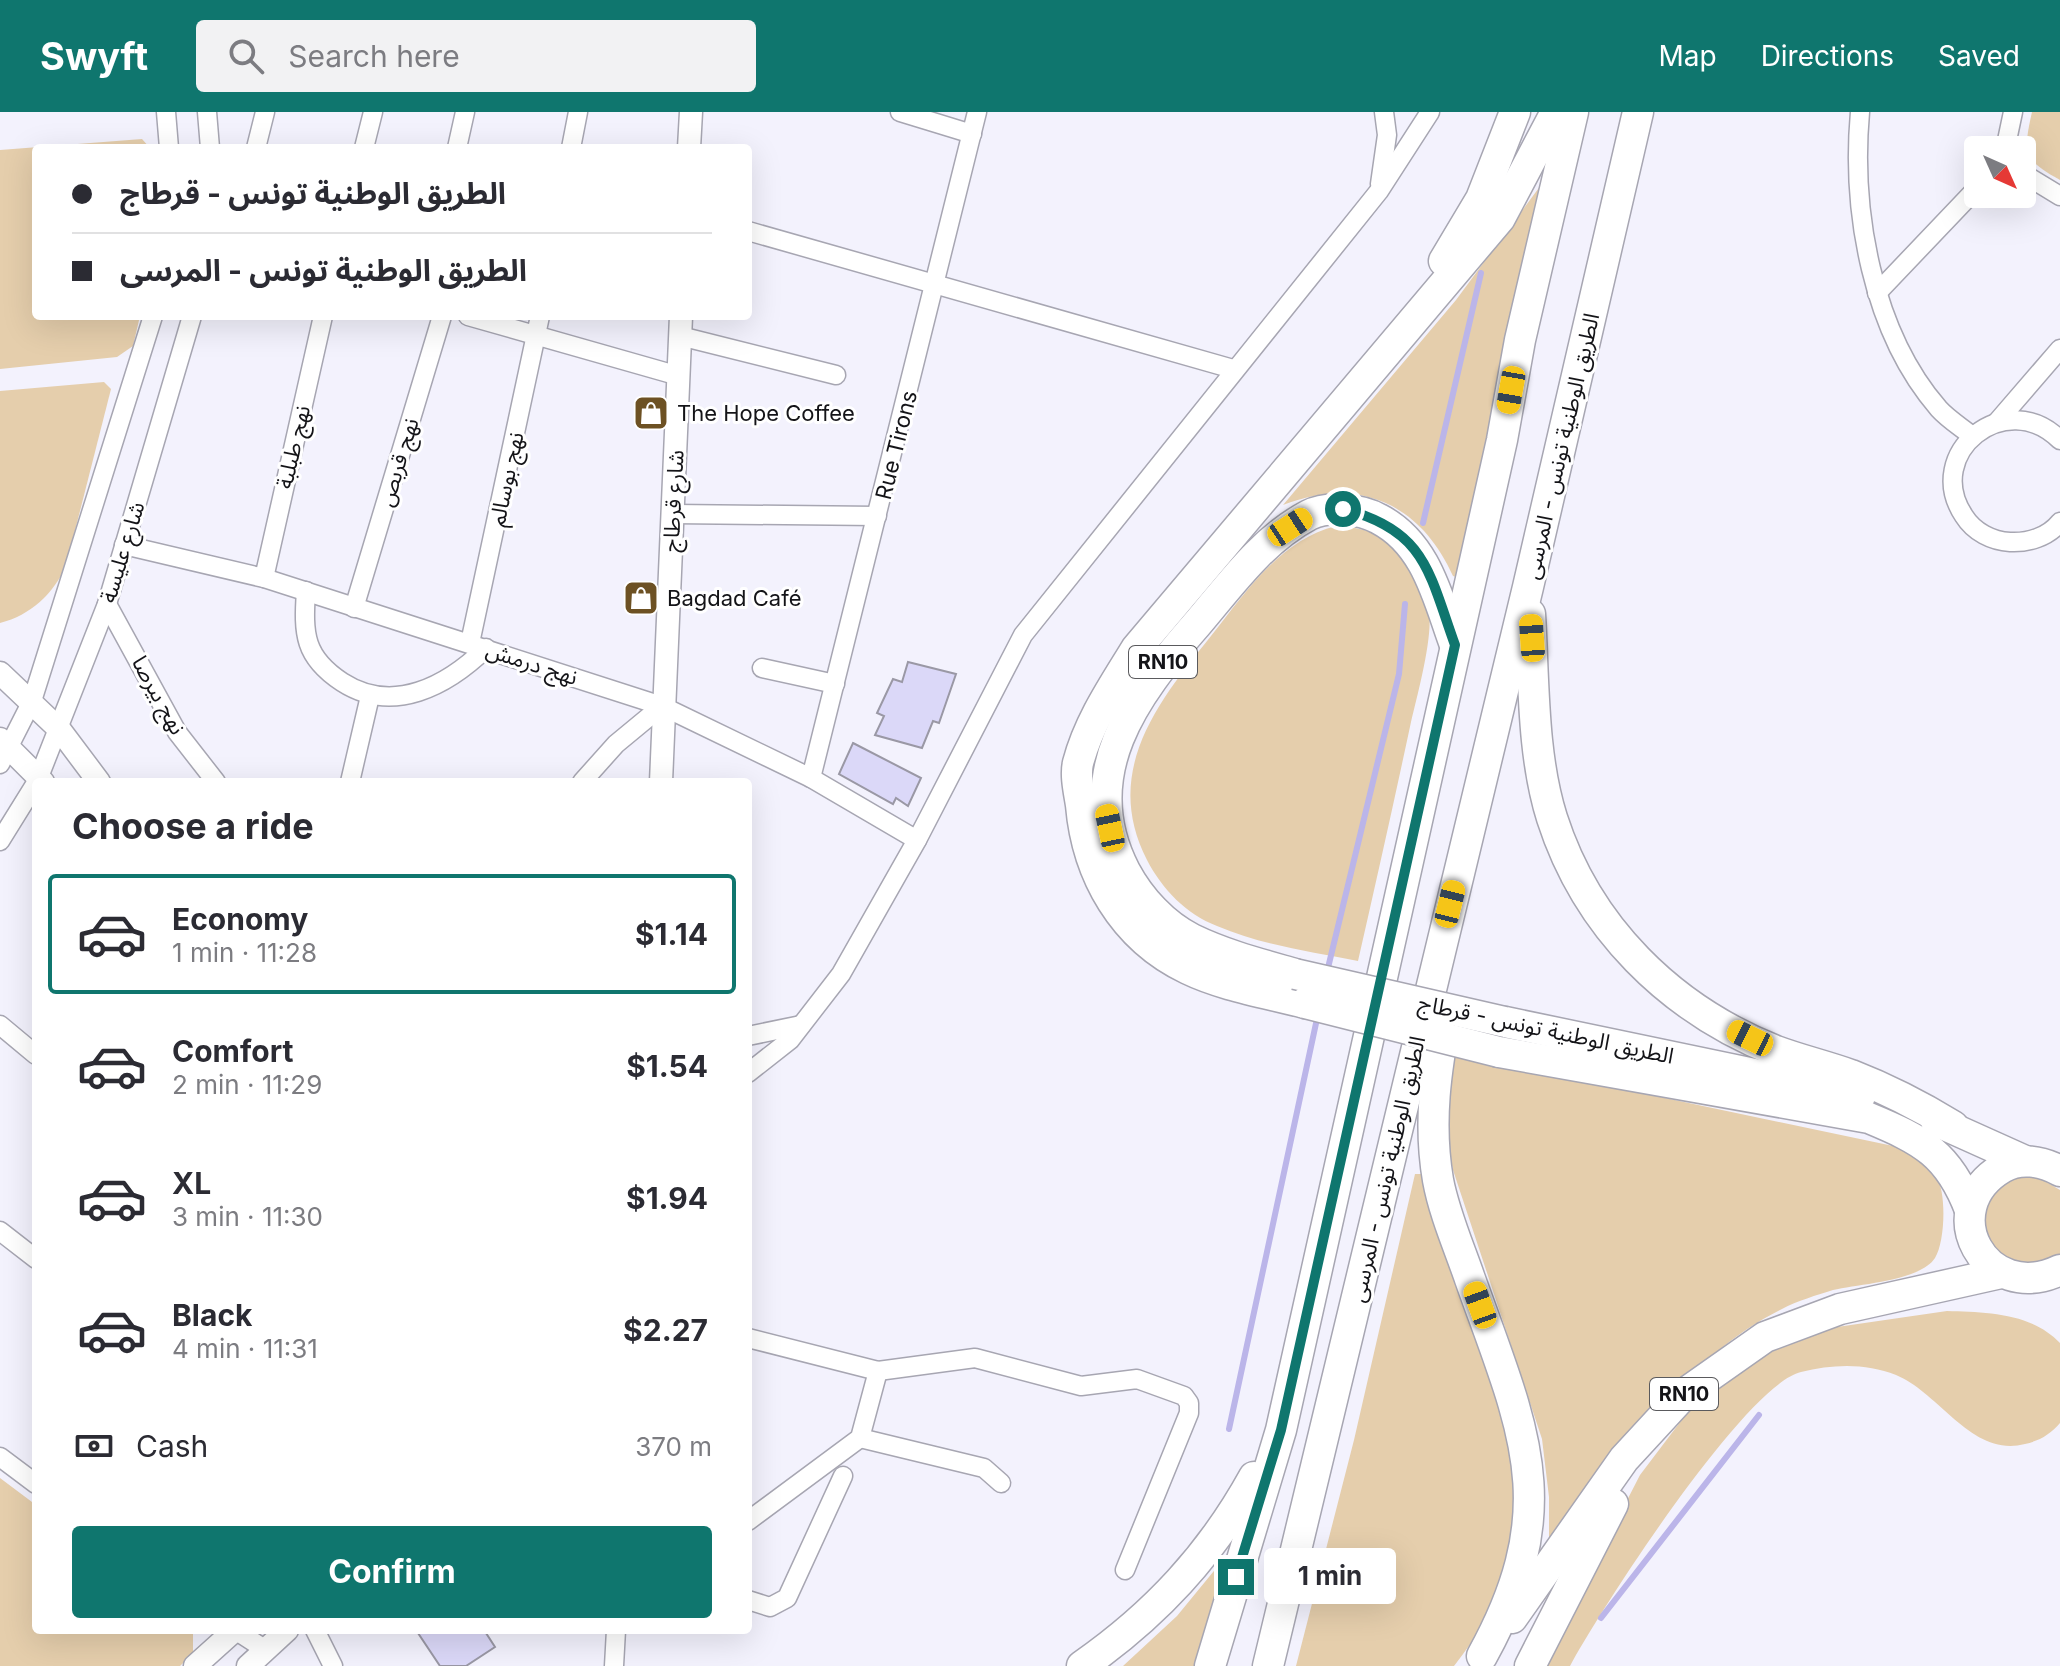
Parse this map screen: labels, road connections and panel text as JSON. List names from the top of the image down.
{
  "streets": {
    "highway": ["الطريق الوطنية تونس - المرسى", "RN10", "الطريق الوطنية تونس - قرطاج"],
    "street": [
      "Rue Tirons",
      "نهج طبلبة",
      "نهج قربص",
      "نهج بوسالم",
      "شارع قرطاج",
      "شارع عليسة",
      "نهج درمش",
      "نهج بيرصا"
    ]
  },
  "crossings": [
    ["Rue Tirons", "نهج درمش"],
    ["الطريق الوطنية تونس - المرسى", "الطريق الوطنية تونس - قرطاج"],
    ["نهج طبلبة", "نهج درمش"],
    ["نهج قربص", "نهج درمش"],
    ["نهج بوسالم", "نهج درمش"],
    ["شارع قرطاج", "نهج درمش"],
    ["شارع عليسة", "نهج درمش"],
    ["شارع عليسة", "نهج بيرصا"]
  ],
  "places": {
    "shop": ["The Hope Coffee", "Bagdad Café"]
  },
  "north": "bottom right",
  "page": {
    "header": "Swyft",
    "search": "Search here",
    "nav": ["Map", "Directions", "Saved"],
    "banner": ["الطريق الوطنية تونس - قرطاج", "الطريق الوطنية تونس - المرسى"],
    "heading": "Choose a ride",
    "list": [
      {
        "name": "Economy",
        "note": "1 min · 11:28",
        "value": "$1.14"
      },
      {
        "name": "Comfort",
        "note": "2 min · 11:29",
        "value": "$1.54"
      },
      {
        "name": "XL",
        "note": "3 min · 11:30",
        "value": "$1.94"
      },
      {
        "name": "Black",
        "note": "4 min · 11:31",
        "value": "$2.27"
      }
    ],
    "pay": ["Cash", "370 m"],
    "buttons": "Confirm",
    "bubble": "1 min"
  }
}
